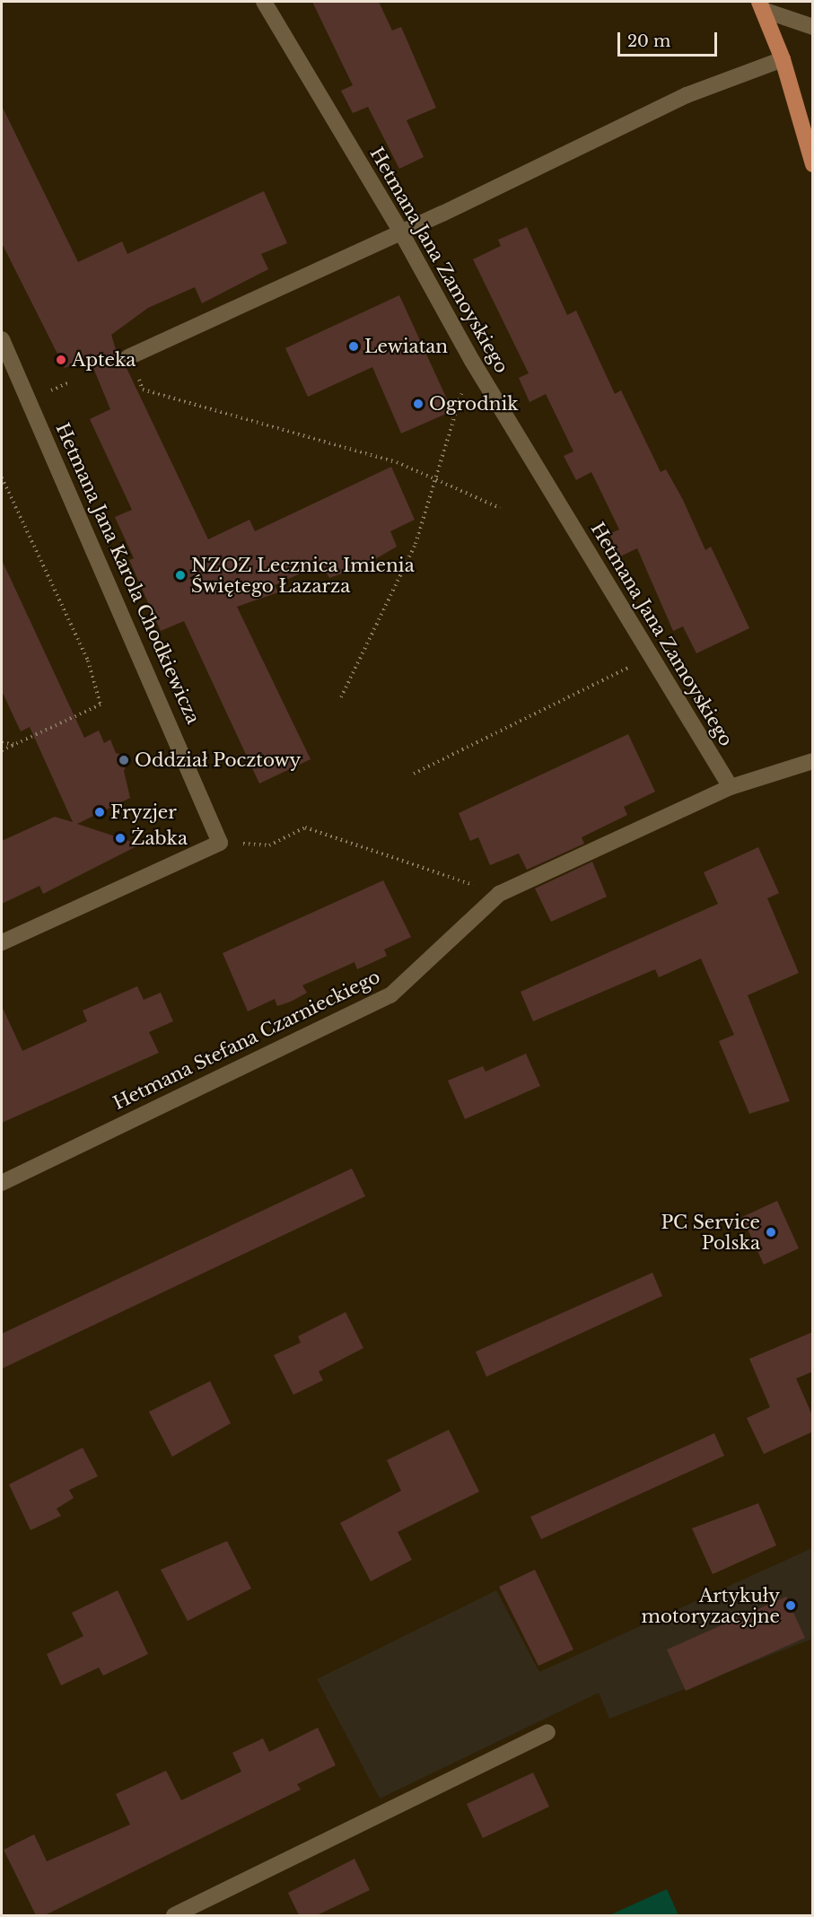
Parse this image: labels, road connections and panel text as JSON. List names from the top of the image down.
{
  "streets": {
    "street": ["Hetmana Jana Zamoyskiego", "Hetmana Jana Karola Chodkiewicza", "Hetmana Stefana Czarnieckiego"]
  },
  "crossings": [
    ["Hetmana Jana Zamoyskiego", "Hetmana Stefana Czarnieckiego"]
  ],
  "places": [
    "Lewiatan",
    "Apteka",
    "Ogrodnik",
    "NZOZ Lecznica Imienia Świętego Łazarza",
    "Oddział Pocztowy",
    "Fryzjer",
    "Żabka",
    "PC Service Polska",
    "Artykuły motoryzacyjne"
  ],
  "scale_bar": "20 m"
}
